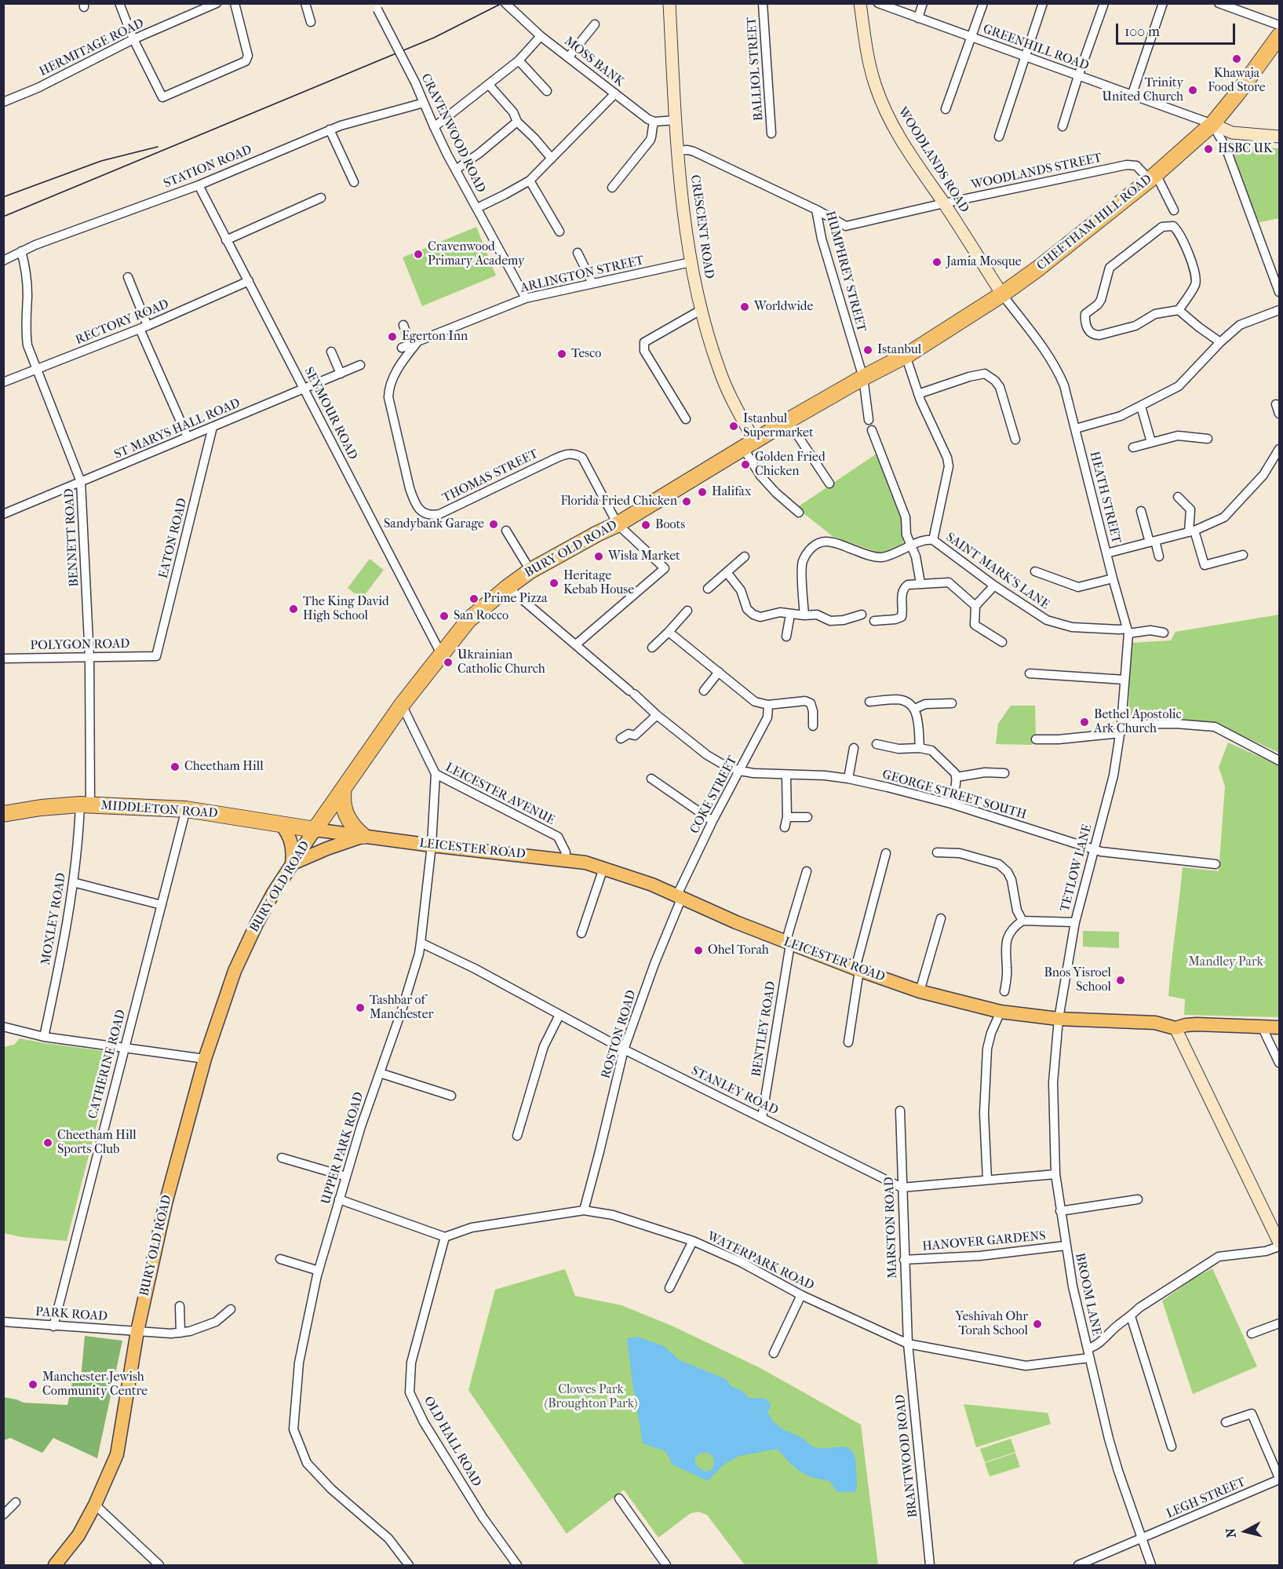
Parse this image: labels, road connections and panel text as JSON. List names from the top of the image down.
{
  "streets": {
    "highway": ["CHEETHAM HILL ROAD", "BURY OLD ROAD", "MIDDLETON ROAD"],
    "main road": ["LEICESTER ROAD"],
    "street": [
      "HERMITAGE ROAD",
      "GREENHILL ROAD",
      "MOSS BANK",
      "BALLIOL STREET",
      "CRAVENWOOD ROAD",
      "WOODLANDS ROAD",
      "STATION ROAD",
      "WOODLANDS STREET",
      "CRESCENT ROAD",
      "HUMPHREY STREET",
      "ARLINGTON STREET",
      "RECTORY ROAD",
      "SEYMOUR ROAD",
      "ST MARYS HALL ROAD",
      "THOMAS STREET",
      "HEATH STREET",
      "BENNETT ROAD",
      "EATON ROAD",
      "SAINT MARK'S LANE",
      "POLYGON ROAD",
      "LEICESTER AVENUE",
      "COKE STREET",
      "GEORGE STREET SOUTH",
      "TETLOW LANE",
      "MOXLEY ROAD",
      "BENTLEY ROAD",
      "ROSTON ROAD",
      "CATHERINE ROAD",
      "STANLEY ROAD",
      "UPPER PARK ROAD",
      "MARSTON ROAD",
      "HANOVER GARDENS",
      "WATERPARK ROAD",
      "BROOM LANE",
      "PARK ROAD",
      "OLD HALL ROAD",
      "BRANTWOOD ROAD",
      "LEGH STREET"
    ]
  },
  "crossings": [
    ["GREENHILL ROAD", "CHEETHAM HILL ROAD"],
    ["CRAVENWOOD ROAD", "STATION ROAD"],
    ["CRAVENWOOD ROAD", "ARLINGTON STREET"],
    ["WOODLANDS ROAD", "WOODLANDS STREET"],
    ["WOODLANDS ROAD", "CHEETHAM HILL ROAD"],
    ["WOODLANDS ROAD", "HEATH STREET"],
    ["STATION ROAD", "SEYMOUR ROAD"],
    ["STATION ROAD", "BENNETT ROAD"],
    ["WOODLANDS STREET", "CHEETHAM HILL ROAD"],
    ["WOODLANDS STREET", "HUMPHREY STREET"],
    ["CHEETHAM HILL ROAD", "CRESCENT ROAD"],
    ["CHEETHAM HILL ROAD", "HUMPHREY STREET"],
    ["CHEETHAM HILL ROAD", "HEATH STREET"],
    ["CHEETHAM HILL ROAD", "BURY OLD ROAD"],
    ["CRESCENT ROAD", "HUMPHREY STREET"],
    ["CRESCENT ROAD", "ARLINGTON STREET"],
    ["CRESCENT ROAD", "BURY OLD ROAD"],
    ["ARLINGTON STREET", "THOMAS STREET"],
    ["RECTORY ROAD", "SEYMOUR ROAD"],
    ["RECTORY ROAD", "BENNETT ROAD"],
    ["SEYMOUR ROAD", "ST MARYS HALL ROAD"],
    ["SEYMOUR ROAD", "BURY OLD ROAD"],
    ["ST MARYS HALL ROAD", "BENNETT ROAD"],
    ["ST MARYS HALL ROAD", "EATON ROAD"],
    ["THOMAS STREET", "BURY OLD ROAD"],
    ["THOMAS STREET", "GEORGE STREET SOUTH"],
    ["HEATH STREET", "SAINT MARK'S LANE"],
    ["HEATH STREET", "TETLOW LANE"],
    ["BENNETT ROAD", "POLYGON ROAD"],
    ["BENNETT ROAD", "MIDDLETON ROAD"],
    ["BENNETT ROAD", "MOXLEY ROAD"],
    ["EATON ROAD", "POLYGON ROAD"],
    ["BURY OLD ROAD", "GEORGE STREET SOUTH"],
    ["BURY OLD ROAD", "MIDDLETON ROAD"],
    ["BURY OLD ROAD", "LEICESTER ROAD"],
    ["BURY OLD ROAD", "UPPER PARK ROAD"],
    ["BURY OLD ROAD", "PARK ROAD"],
    ["LEICESTER AVENUE", "LEICESTER ROAD"],
    ["LEICESTER AVENUE", "UPPER PARK ROAD"],
    ["COKE STREET", "GEORGE STREET SOUTH"],
    ["COKE STREET", "LEICESTER ROAD"],
    ["COKE STREET", "ROSTON ROAD"],
    ["GEORGE STREET SOUTH", "TETLOW LANE"],
    ["MIDDLETON ROAD", "LEICESTER ROAD"],
    ["MIDDLETON ROAD", "MOXLEY ROAD"],
    ["MIDDLETON ROAD", "CATHERINE ROAD"],
    ["LEICESTER ROAD", "TETLOW LANE"],
    ["LEICESTER ROAD", "BENTLEY ROAD"],
    ["LEICESTER ROAD", "ROSTON ROAD"],
    ["LEICESTER ROAD", "UPPER PARK ROAD"],
    ["LEICESTER ROAD", "BROOM LANE"],
    ["TETLOW LANE", "BROOM LANE"],
    ["BENTLEY ROAD", "STANLEY ROAD"],
    ["ROSTON ROAD", "STANLEY ROAD"],
    ["ROSTON ROAD", "WATERPARK ROAD"],
    ["CATHERINE ROAD", "PARK ROAD"],
    ["STANLEY ROAD", "UPPER PARK ROAD"],
    ["STANLEY ROAD", "MARSTON ROAD"],
    ["MARSTON ROAD", "HANOVER GARDENS"],
    ["MARSTON ROAD", "WATERPARK ROAD"],
    ["MARSTON ROAD", "BRANTWOOD ROAD"],
    ["HANOVER GARDENS", "BROOM LANE"],
    ["WATERPARK ROAD", "BROOM LANE"],
    ["WATERPARK ROAD", "OLD HALL ROAD"],
    ["WATERPARK ROAD", "BRANTWOOD ROAD"],
    ["BROOM LANE", "LEGH STREET"]
  ],
  "parks": ["Mandley Park", "Clowes Park (Broughton Park)"],
  "places": [
    "Khawaja Food Store",
    "Trinity United Church",
    "HSBC UK",
    "Cravenwood Primary Academy",
    "Jamia Mosque",
    "Worldwide",
    "Egerton Inn",
    "Istanbul",
    "Tesco",
    "Istanbul Supermarket",
    "Golden Fried Chicken",
    "Halifax",
    "Florida Fried Chicken",
    "Sandybank Garage",
    "Boots",
    "Wisla Market",
    "Heritage Kebab House",
    "Prime Pizza",
    "The King David High School",
    "San Rocco",
    "Ukrainian Catholic Church",
    "Bethel Apostolic Ark Church",
    "Cheetham Hill",
    "Ohel Torah",
    "Bnos Yisroel School",
    "Tashbar of Manchester",
    "Cheetham Hill Sports Club",
    "Yeshivah Ohr Torah School",
    "Manchester Jewish Community Centre"
  ],
  "scale_bar": "100 m",
  "north": "left"
}
